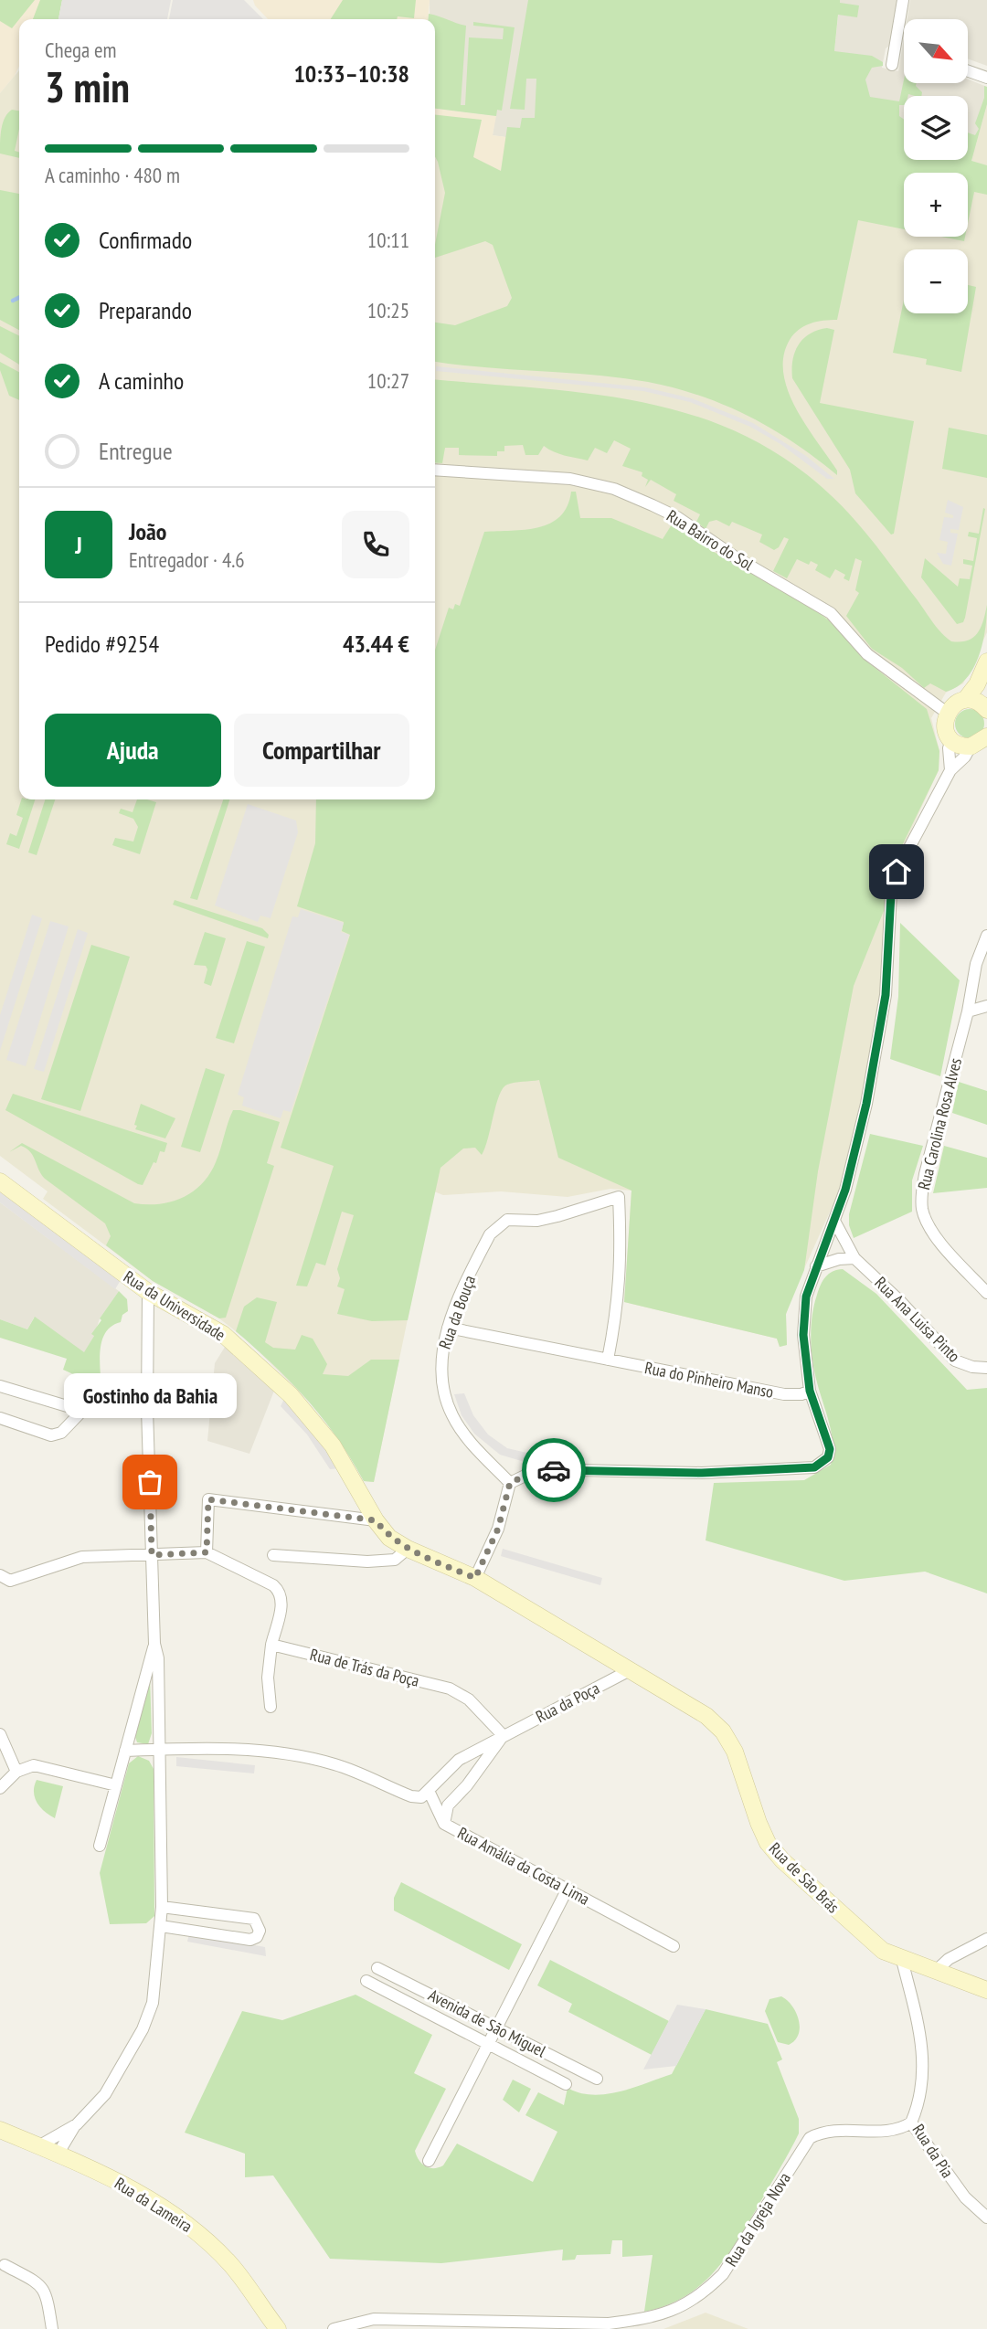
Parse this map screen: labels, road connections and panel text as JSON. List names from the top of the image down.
{
  "streets": {
    "street": [
      "Rua Bairro do Sol",
      "Rua Carolina Rosa Alves",
      "Rua da Universidade",
      "Rua da Bouça",
      "Rua Ana Luisa Pinto",
      "Rua do Pinheiro Manso",
      "Rua de Trás da Poça",
      "Rua da Poça",
      "Rua Amália da Costa Lima",
      "Rua de São Brás",
      "Avenida de São Miguel",
      "Rua da Pia",
      "Rua da Lameira",
      "Rua da Igreja Nova"
    ]
  },
  "crossings": [
    ["Rua da Universidade", "Rua da Poça"],
    ["Rua da Universidade", "Rua de São Brás"],
    ["Rua da Bouça", "Rua do Pinheiro Manso"],
    ["Rua de Trás da Poça", "Rua da Poça"],
    ["Rua da Poça", "Rua Amália da Costa Lima"],
    ["Rua da Poça", "Rua de São Brás"],
    ["Rua de São Brás", "Rua da Pia"],
    ["Rua da Pia", "Rua da Igreja Nova"]
  ],
  "places": ["Gostinho da Bahia"],
  "north": "bottom right",
  "page": {
    "map_buttons": ["+", "−"],
    "heading": ["3 min", "Chega em", "10:33–10:38"],
    "panel": [
      "João",
      "Entregador · 4.6",
      "Pedido #9254",
      "43.44 €"
    ],
    "bar": "A caminho · 480 m",
    "list": [
      ["Confirmado", "10:11"],
      ["Preparando", "10:25"],
      ["A caminho", "10:27"],
      "Entregue"
    ],
    "round": "J",
    "buttons": ["Ajuda", "Compartilhar"],
    "bubble": "Gostinho da Bahia"
  }
}
